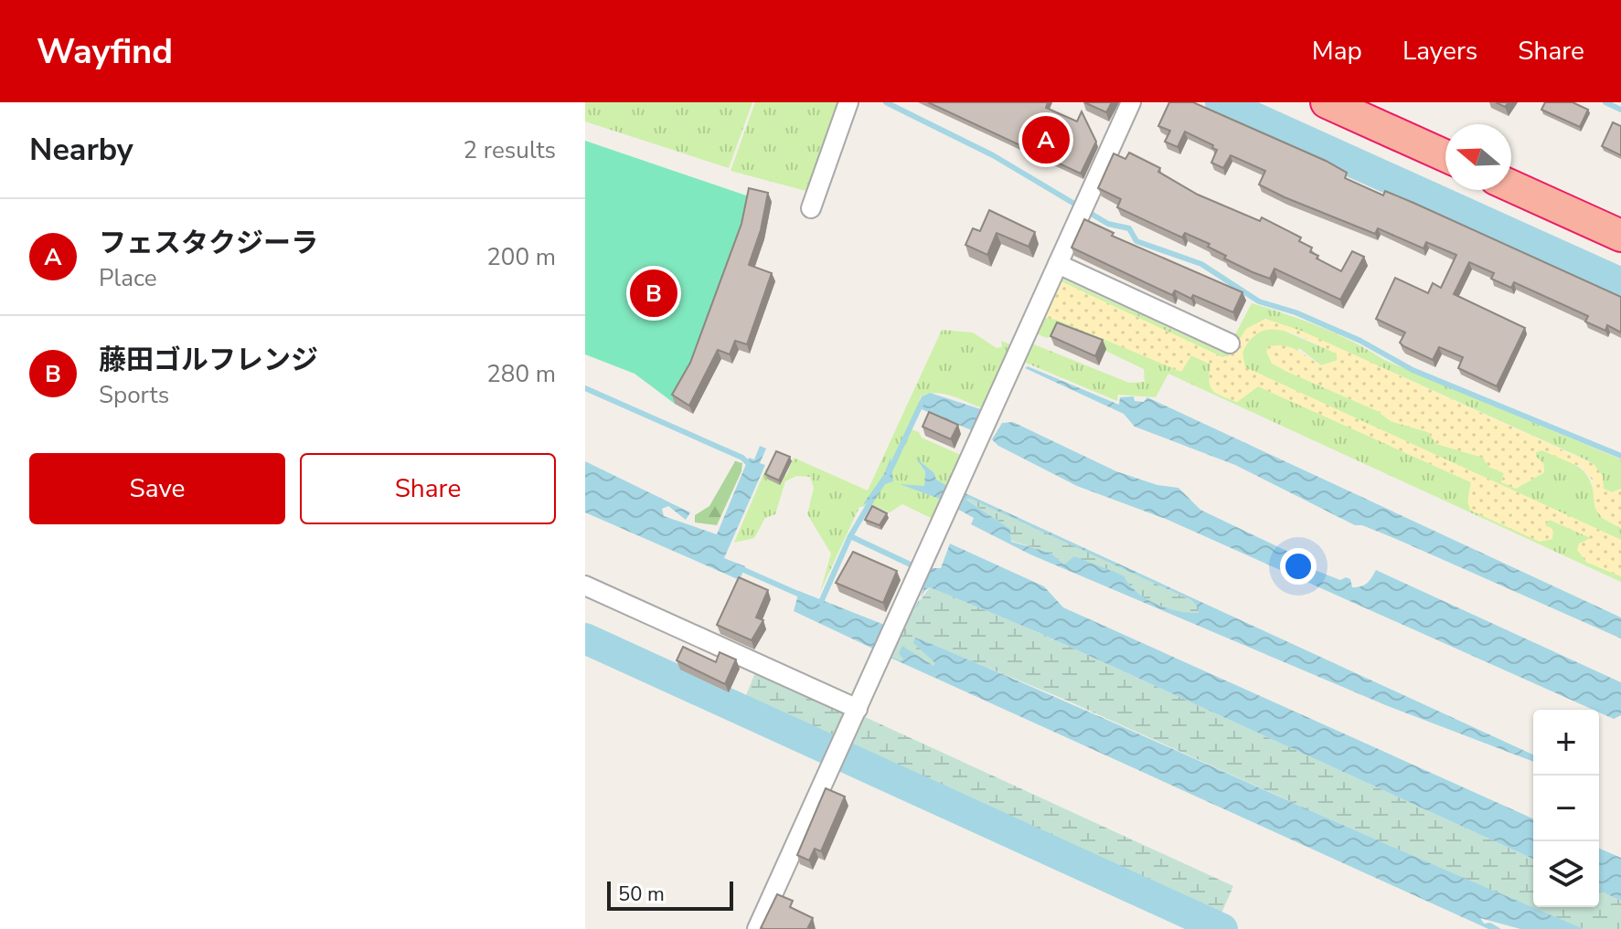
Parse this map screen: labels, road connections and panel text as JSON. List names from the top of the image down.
{
  "scale_bar": "50 m",
  "north": "left",
  "page": {
    "header": "Wayfind",
    "nav": ["Map", "Layers", "Share"],
    "heading": ["Nearby", "2 results"],
    "pins": ["A", "B"],
    "list": [
      {
        "mark": "A",
        "name": "フェスタクジーラ",
        "note": "Place",
        "value": "200 m"
      },
      {
        "mark": "B",
        "name": "藤田ゴルフレンジ",
        "note": "Sports",
        "value": "280 m"
      }
    ],
    "buttons": ["Save", "Share"],
    "map_buttons": ["+", "−"],
    "scale": "50 m"
  }
}
